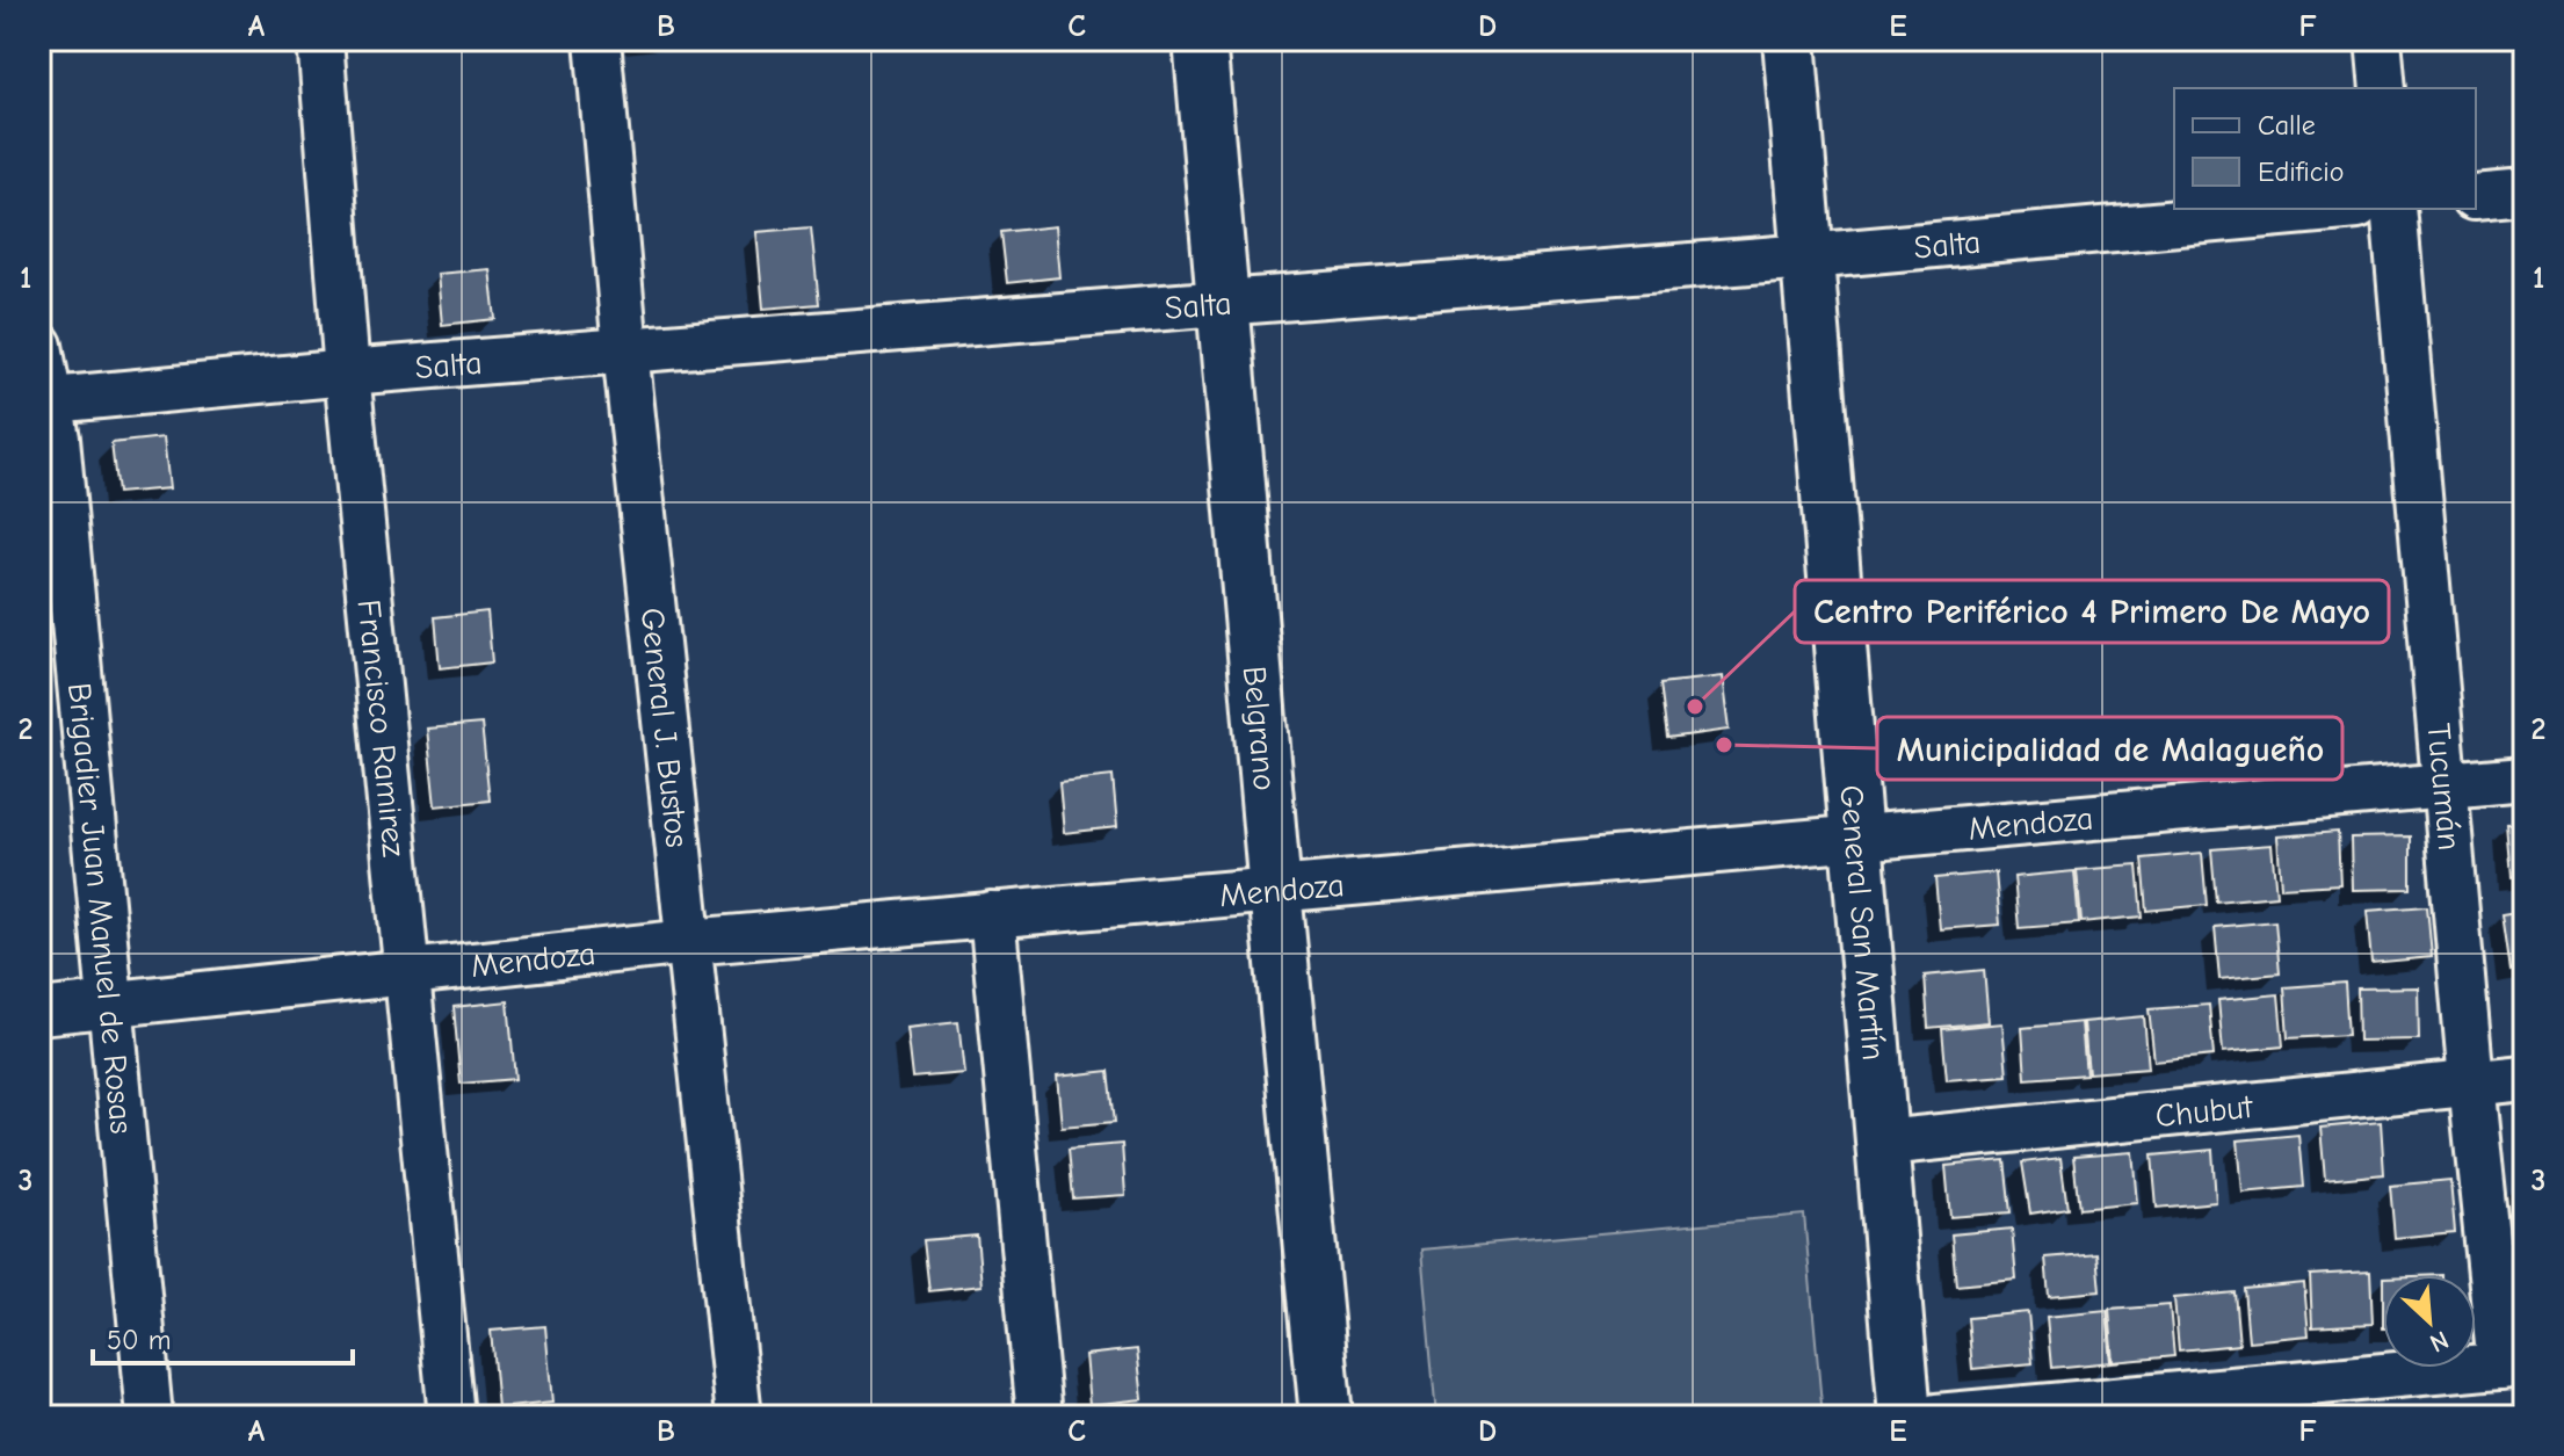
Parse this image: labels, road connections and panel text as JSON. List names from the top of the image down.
{
  "streets": {
    "main road": ["Belgrano", "General San Martín"],
    "street": [
      "Salta",
      "Francisco Ramirez",
      "General J. Bustos",
      "Tucumán",
      "Mendoza",
      "Brigadier Juan Manuel de Rosas",
      "Chubut"
    ]
  },
  "crossings": [
    ["Salta", "Francisco Ramirez"],
    ["Salta", "General J. Bustos"],
    ["Salta", "Belgrano"],
    ["Salta", "Brigadier Juan Manuel de Rosas"],
    ["Salta", "General San Martín"],
    ["Francisco Ramirez", "Mendoza"],
    ["General J. Bustos", "Mendoza"],
    ["Belgrano", "Mendoza"],
    ["Tucumán", "Mendoza"],
    ["Tucumán", "Chubut"],
    ["Mendoza", "Brigadier Juan Manuel de Rosas"],
    ["Mendoza", "General San Martín"],
    ["General San Martín", "Chubut"]
  ],
  "places": ["Centro Periférico 4 Primero De Mayo", "Municipalidad de Malagueño"],
  "legend": ["Calle", "Edificio"],
  "scale_bar": "50 m",
  "north": "bottom right",
  "grid": {
    "columns": [
      "A",
      "B",
      "C",
      "D",
      "E",
      "F"
    ],
    "rows": ["1", "2", "3"]
  }
}
